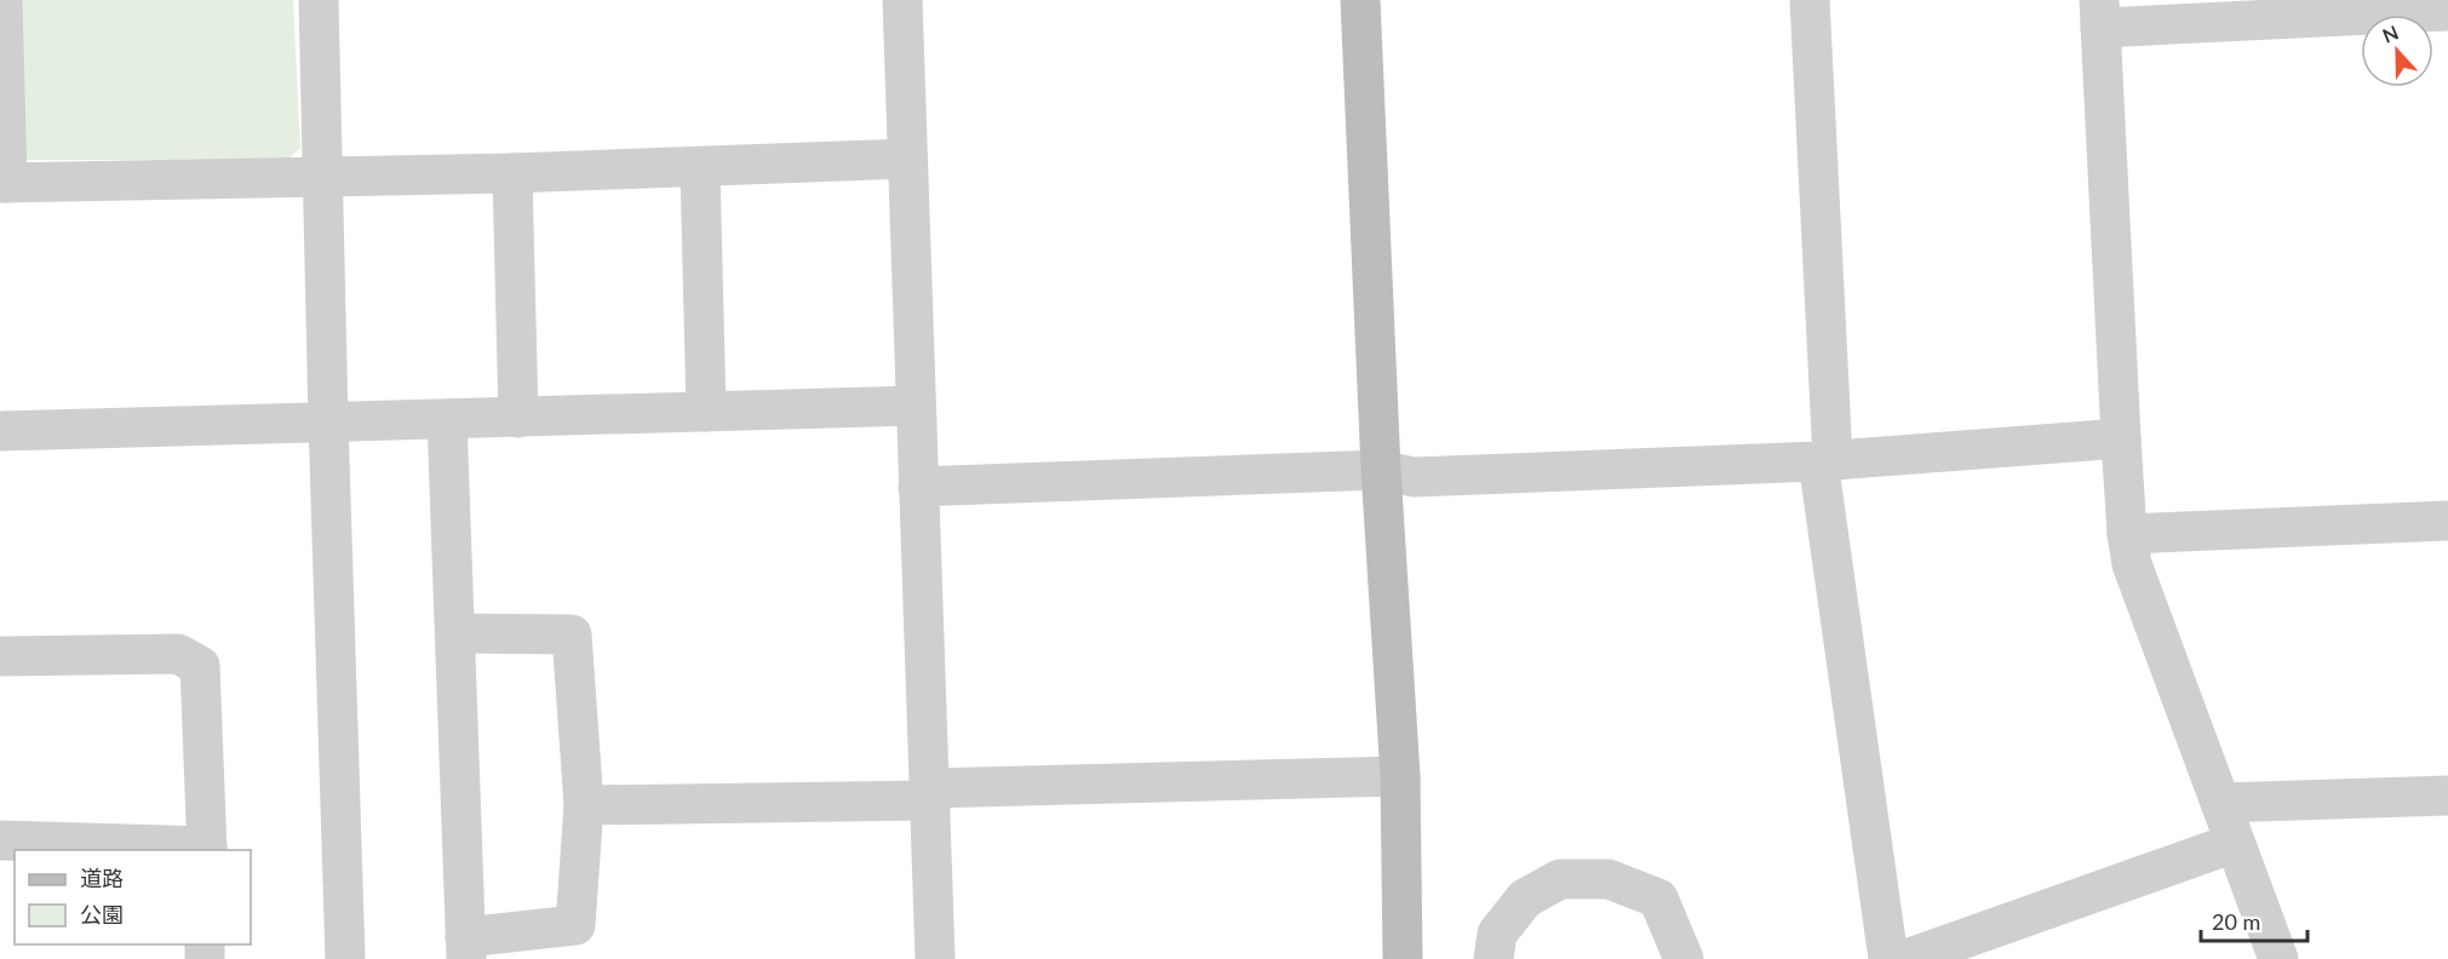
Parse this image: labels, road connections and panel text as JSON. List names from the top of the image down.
{
  "legend": ["道路", "公園"],
  "scale_bar": "20 m",
  "north": "top"
}
